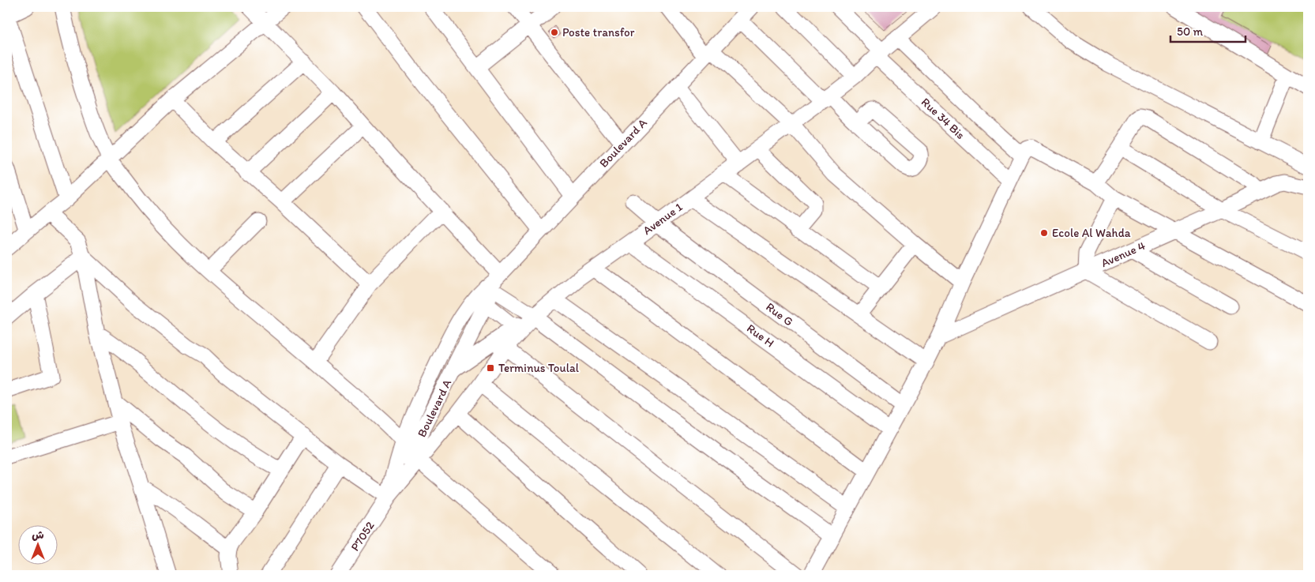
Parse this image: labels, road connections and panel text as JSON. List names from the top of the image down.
{
  "streets": {
    "street": [
      "Rue 34 Bis",
      "Boulevard A",
      "Avenue 1",
      "Avenue 4",
      "Rue G",
      "Rue H",
      "P7052"
    ]
  },
  "crossings": [
    ["Rue 34 Bis", "Avenue 1"],
    ["Boulevard A", "P7052"],
    ["Avenue 1", "Rue G"],
    ["Avenue 1", "Rue H"]
  ],
  "places": {
    "other": ["Poste transfor", "Ecole Al Wahda"],
    "transit": ["Terminus Toulal"]
  },
  "scale_bar": "50 m",
  "north": "top"
}
